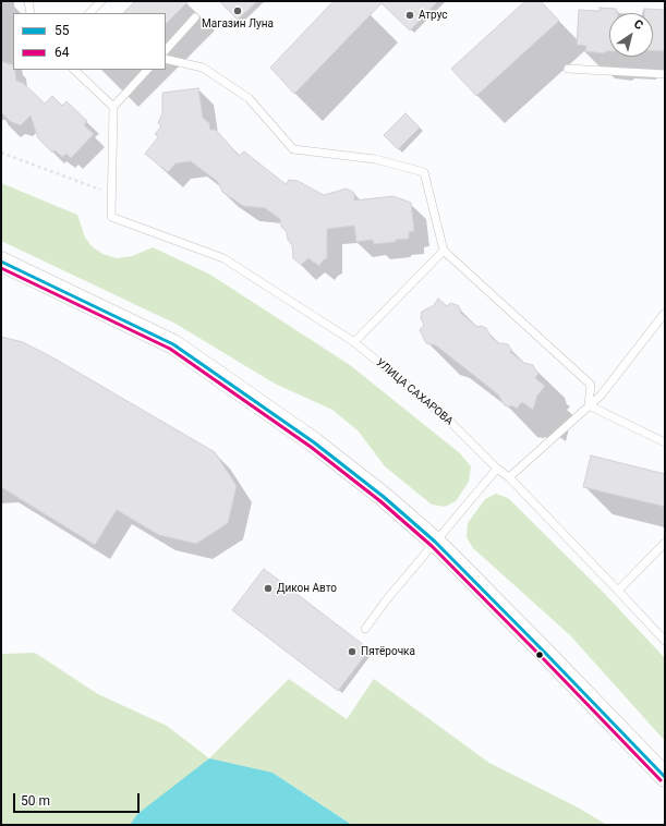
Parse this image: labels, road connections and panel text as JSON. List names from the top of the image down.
{
  "streets": {
    "lane": ["УЛИЦА САХАРОВА"]
  },
  "places": [
    "Магазин Луна",
    "Атрус",
    "Дикон Авто",
    "Пятёрочка"
  ],
  "lines": ["transit line 55", "transit line 64"],
  "legend": ["55", "64"],
  "scale_bar": "50 m",
  "north": "top right"
}
